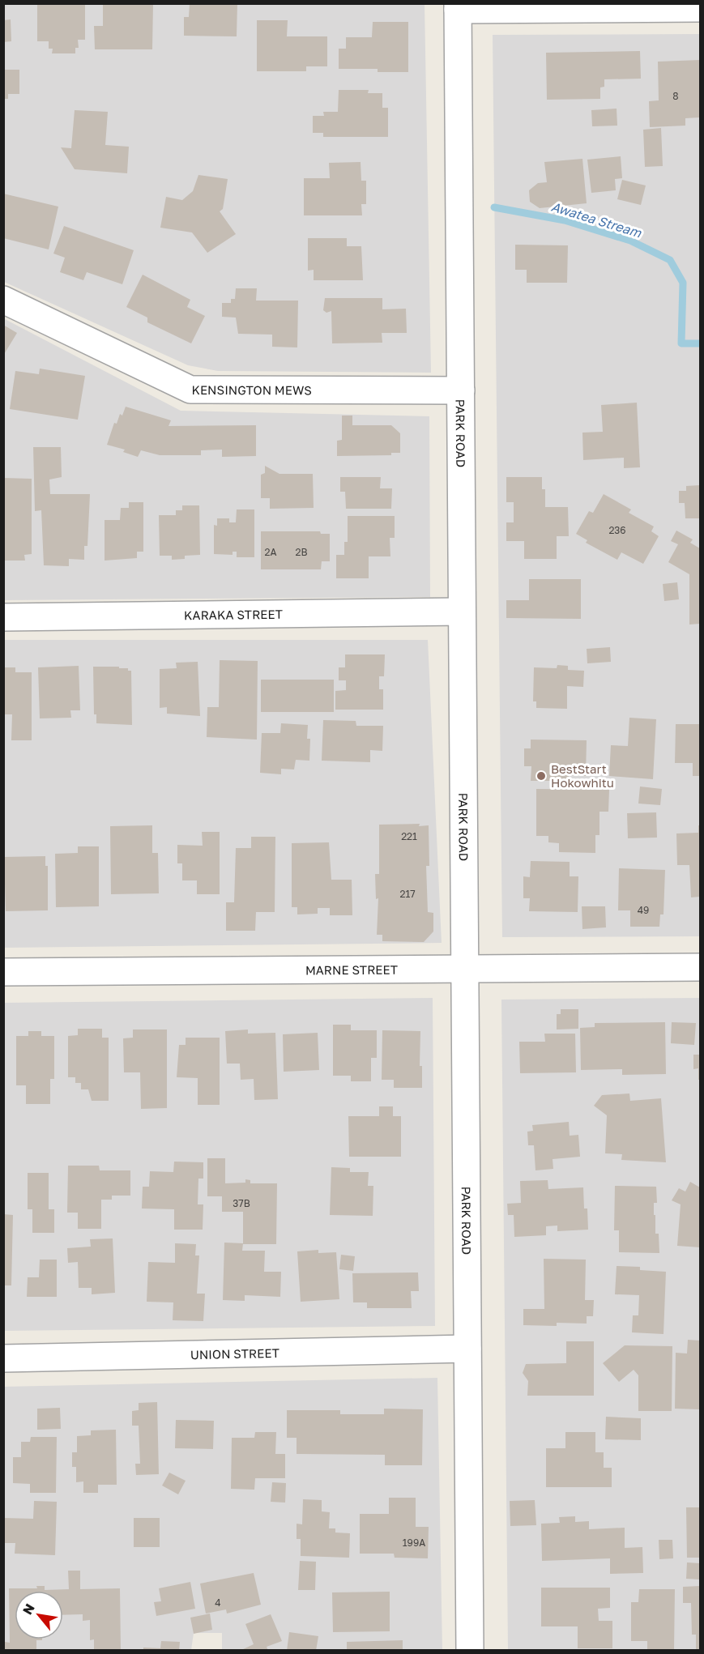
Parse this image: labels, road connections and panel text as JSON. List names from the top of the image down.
{
  "streets": {
    "street": [
      "KENSINGTON MEWS",
      "PARK ROAD",
      "KARAKA STREET",
      "MARNE STREET",
      "UNION STREET"
    ]
  },
  "crossings": [
    ["KENSINGTON MEWS", "PARK ROAD"],
    ["PARK ROAD", "KARAKA STREET"],
    ["PARK ROAD", "MARNE STREET"],
    ["PARK ROAD", "UNION STREET"]
  ],
  "water": ["Awatea Stream"],
  "places": ["BestStart Hokowhitu"],
  "house_numbers": [
    "8",
    "236",
    "2A",
    "2B",
    "221",
    "217",
    "49",
    "37B",
    "199A",
    "4"
  ],
  "north": "top left"
}
